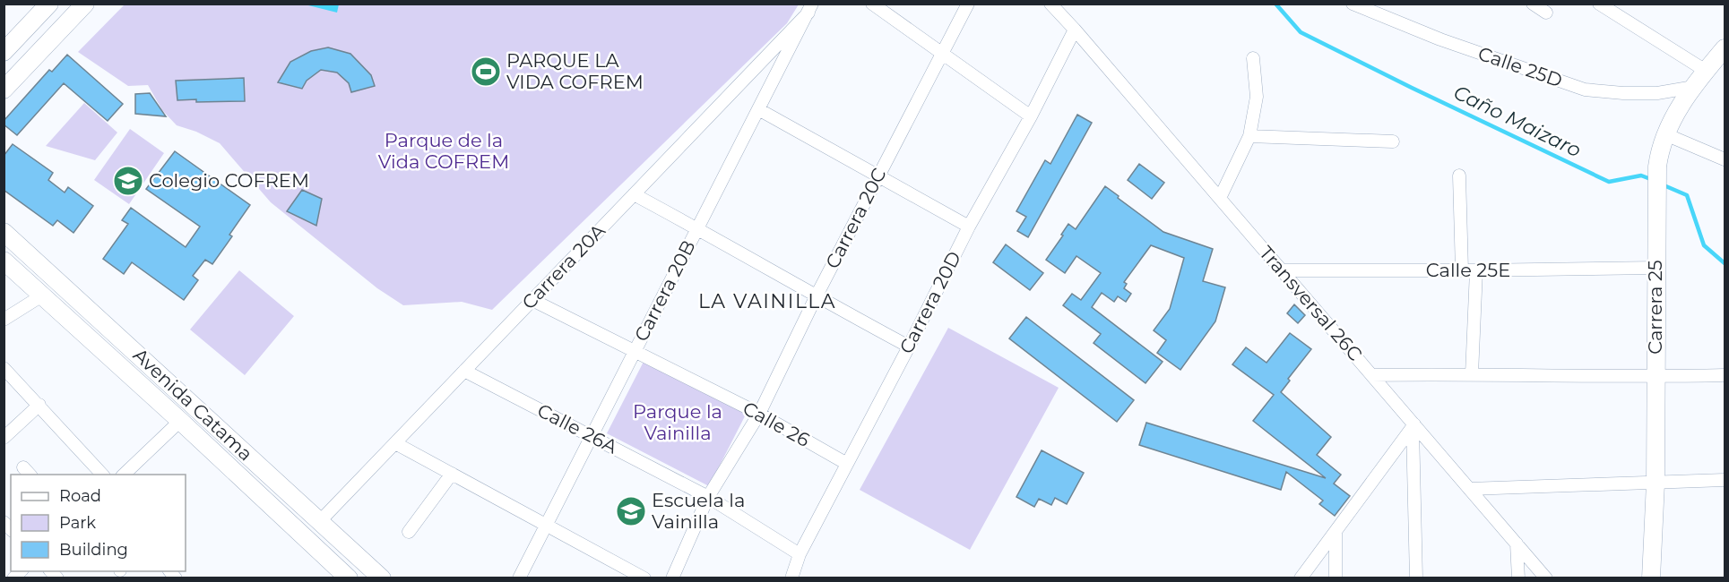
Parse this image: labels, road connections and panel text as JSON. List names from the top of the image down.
{
  "streets": {
    "main road": ["Carrera 25", "Avenida Catama"],
    "street": [
      "Calle 25D",
      "Carrera 20C",
      "Carrera 20A",
      "Calle 25E",
      "Carrera 20B",
      "Carrera 20D",
      "Transversal 26C",
      "Calle 26",
      "Calle 26A"
    ]
  },
  "crossings": [
    ["Calle 25D", "Carrera 25"],
    ["Carrera 20C", "Calle 26"],
    ["Carrera 20C", "Calle 26A"],
    ["Carrera 20A", "Carrera 20B"],
    ["Carrera 20A", "Avenida Catama"],
    ["Carrera 20A", "Calle 26"],
    ["Carrera 20A", "Calle 26A"],
    ["Calle 25E", "Transversal 26C"],
    ["Calle 25E", "Carrera 25"],
    ["Carrera 20B", "Calle 26"],
    ["Carrera 20B", "Calle 26A"],
    ["Carrera 20D", "Transversal 26C"],
    ["Carrera 20D", "Calle 26"],
    ["Carrera 20D", "Calle 26A"]
  ],
  "districts": ["LA VAINILLA"],
  "water": ["Caño Maizaro"],
  "parks": ["Parque de la Vida COFREM", "Parque la Vainilla"],
  "places": {
    "sports": ["PARQUE LA VIDA COFREM"],
    "school or university": ["Colegio COFREM", "Escuela la Vainilla"]
  },
  "legend": ["Road", "Park", "Building"]
}
